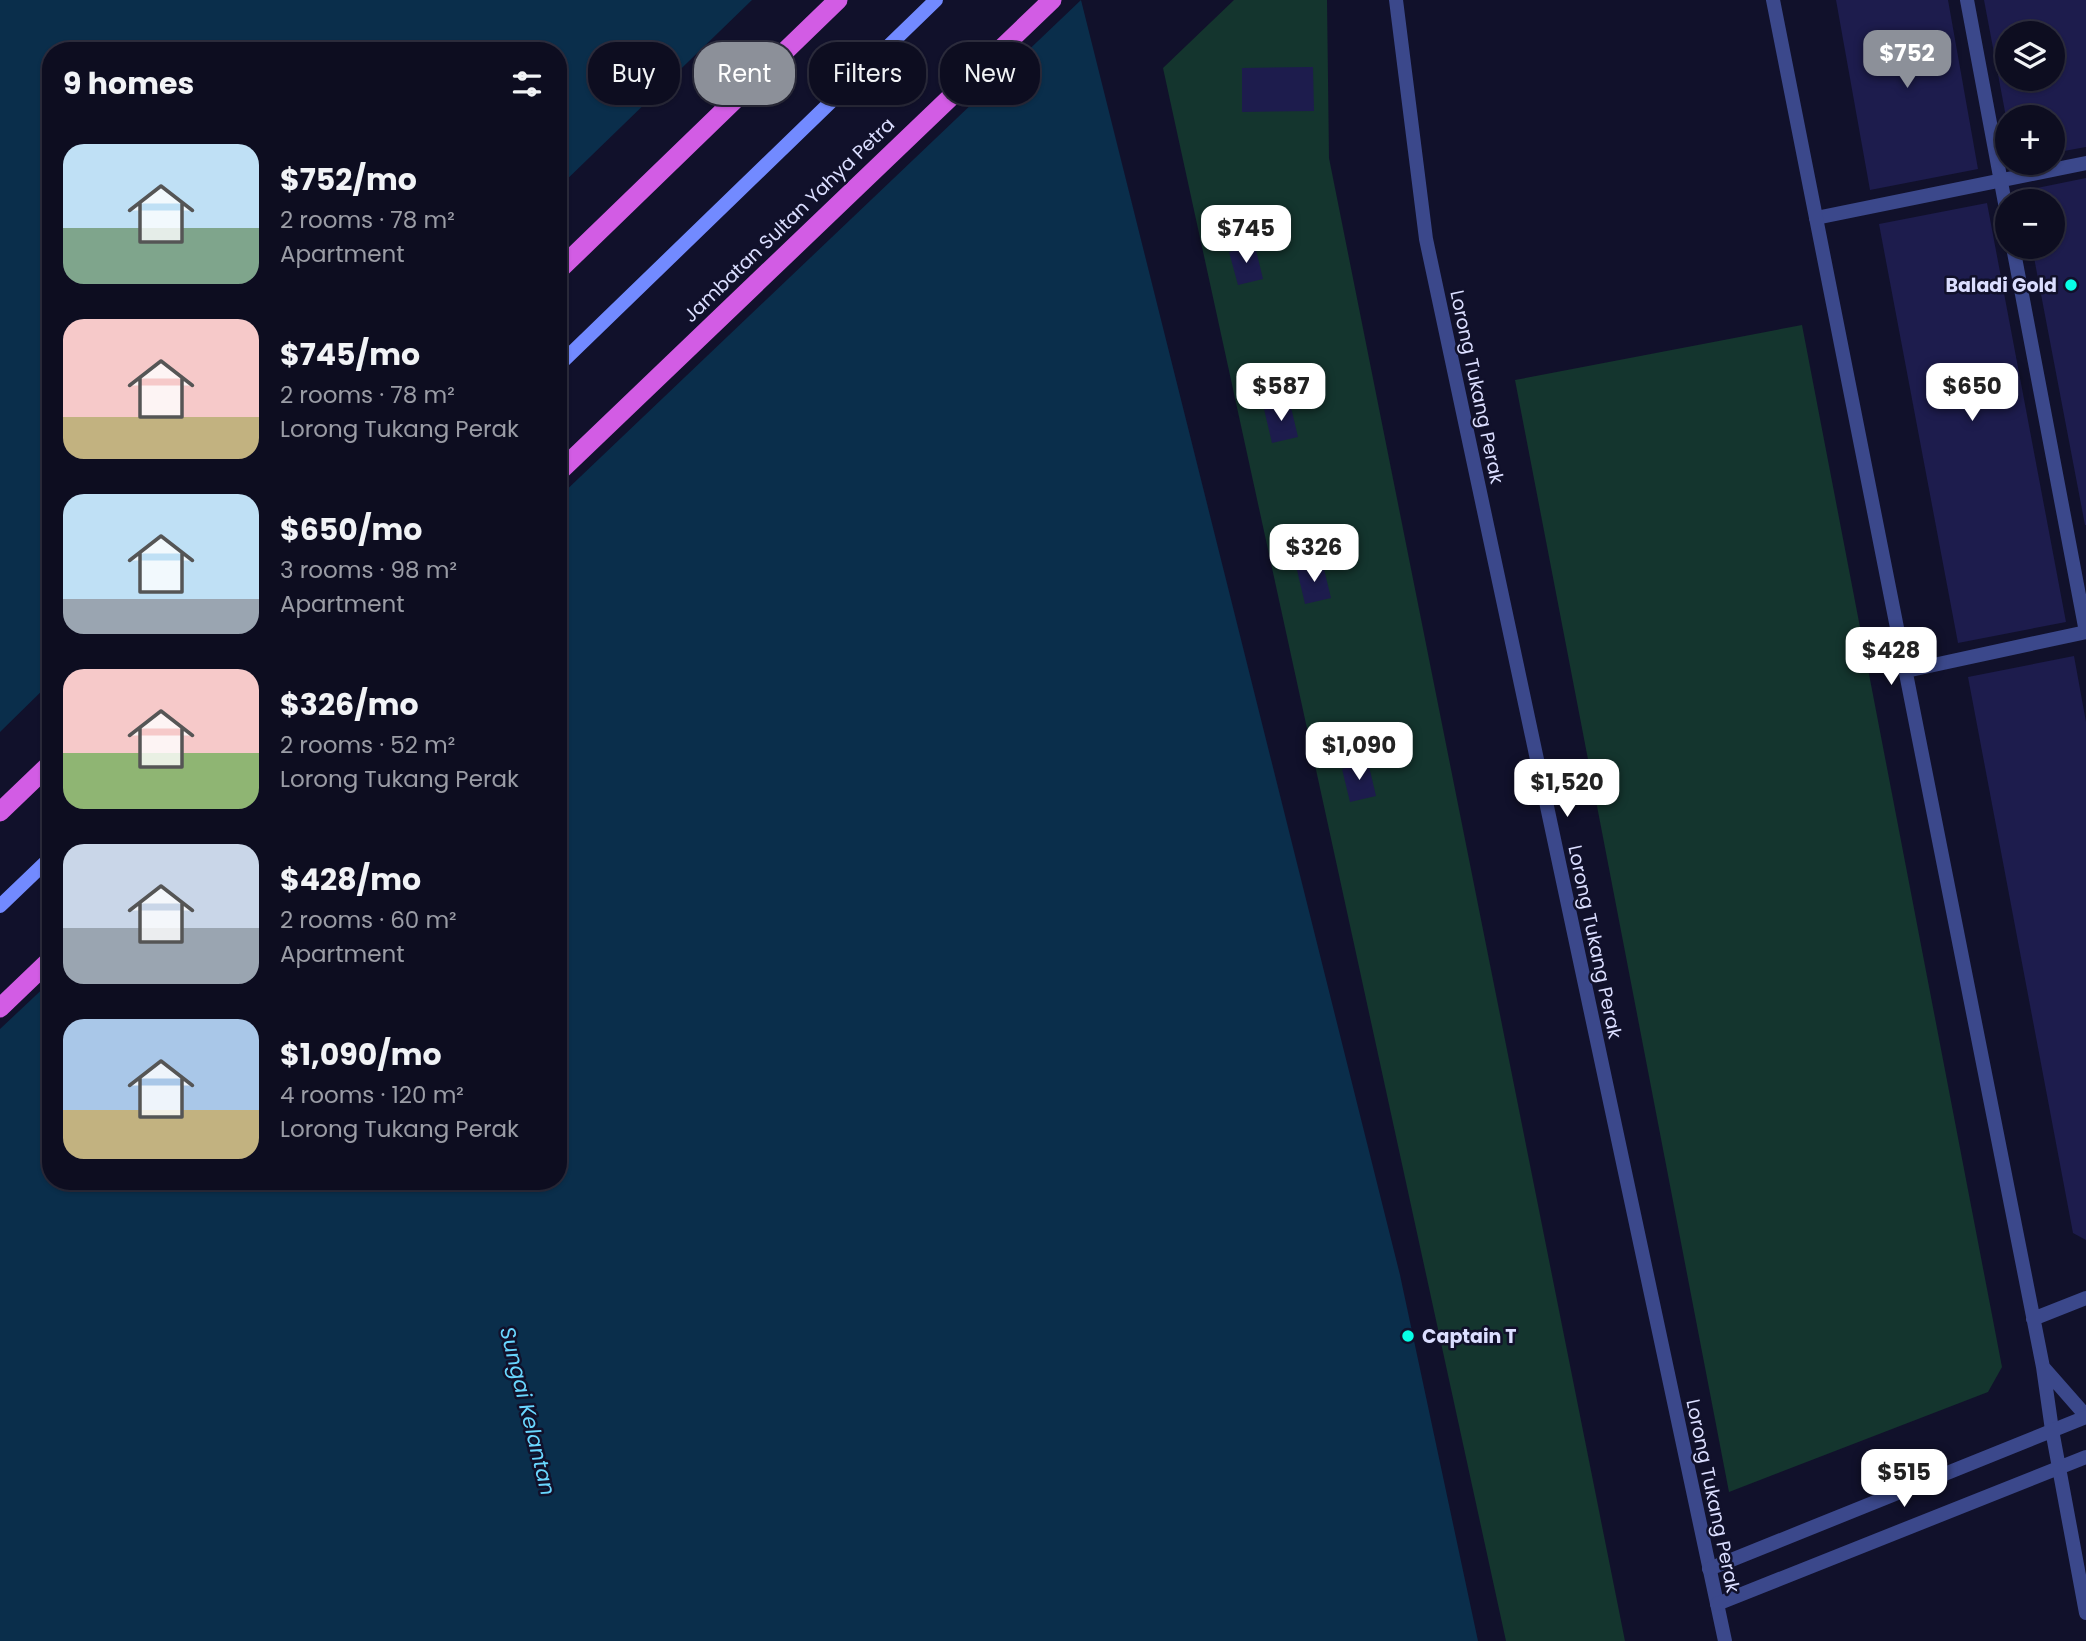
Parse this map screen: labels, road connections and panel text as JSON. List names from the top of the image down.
{
  "streets": {
    "highway": ["Jambatan Sultan Yahya Petra"],
    "street": ["Lorong Tukang Perak"]
  },
  "water": ["Sungai Kelantan"],
  "places": ["Baladi Gold", "Captain T"],
  "page": {
    "map_buttons": ["+", "−"],
    "price": [
      "$752",
      "$745",
      "$587",
      "$650",
      "$326",
      "$428",
      "$1,090",
      "$1,520",
      "$515"
    ],
    "chip": [
      "Buy",
      "Rent",
      "Filters",
      "New"
    ],
    "heading": "9 homes",
    "list": [
      {
        "name": "$752/mo",
        "note": "2 rooms · 78 m² · Apartment"
      },
      {
        "name": "$745/mo",
        "note": "2 rooms · 78 m² · Lorong Tukang Perak"
      },
      {
        "name": "$650/mo",
        "note": "3 rooms · 98 m² · Apartment"
      },
      {
        "name": "$326/mo",
        "note": "2 rooms · 52 m² · Lorong Tukang Perak"
      },
      {
        "name": "$428/mo",
        "note": "2 rooms · 60 m² · Apartment"
      },
      {
        "name": "$1,090/mo",
        "note": "4 rooms · 120 m² · Lorong Tukang Perak"
      }
    ]
  }
}
